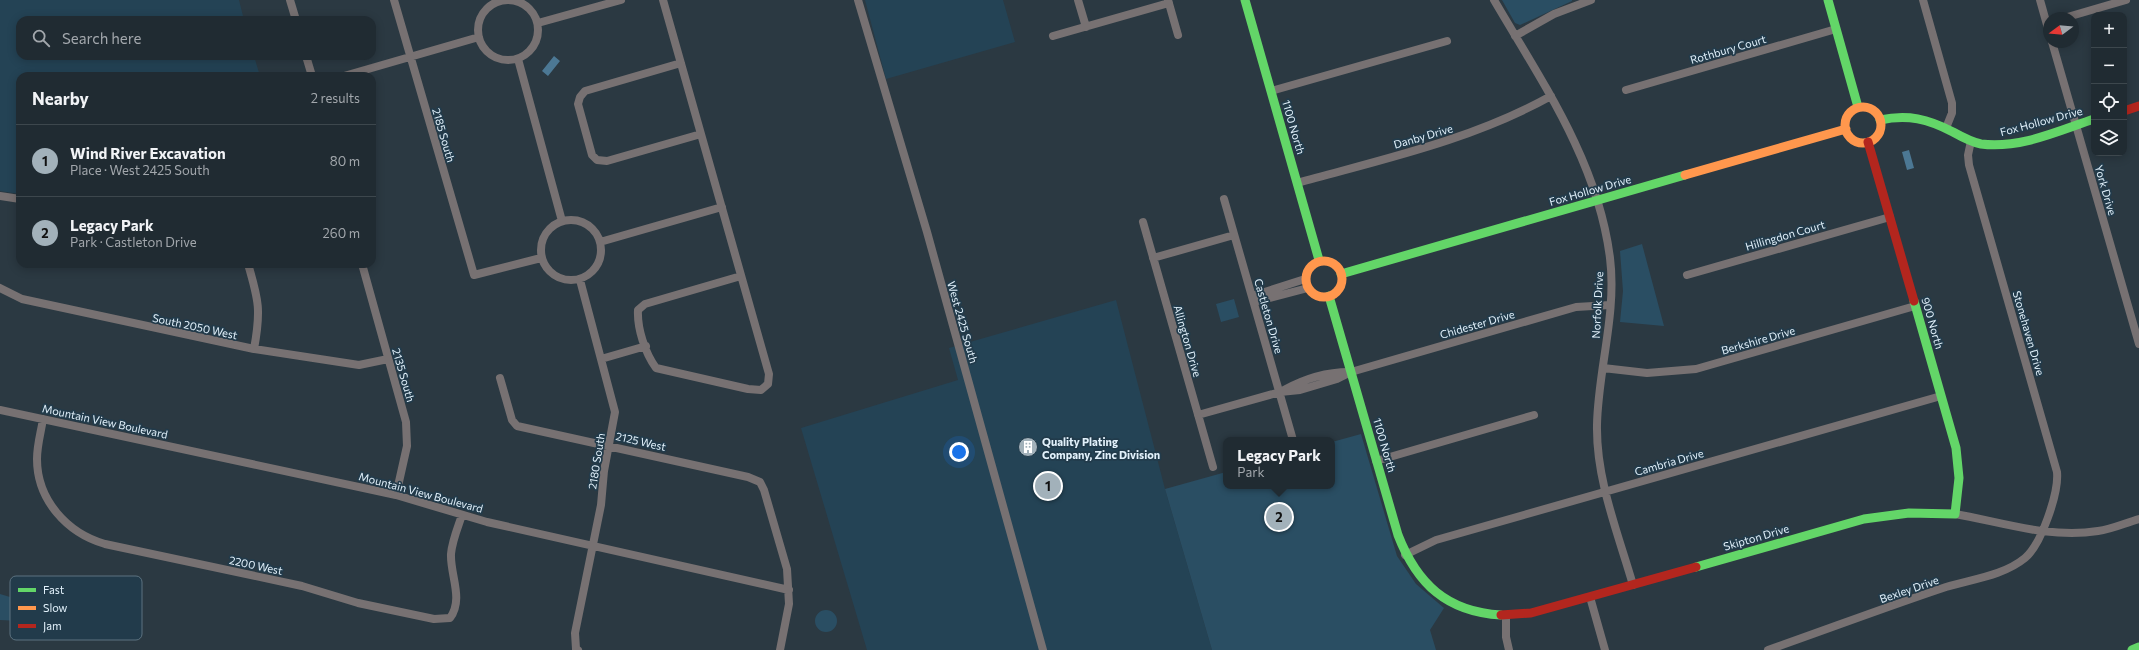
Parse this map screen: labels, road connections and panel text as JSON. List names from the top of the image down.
{
  "streets": {
    "main road": [
      "Fox Hollow Drive",
      "1100 North",
      "900 North",
      "Skipton Drive"
    ],
    "street": [
      "Rothbury Court",
      "2185 South",
      "Danby Drive",
      "York Drive",
      "Hillingdon Court",
      "Norfolk Drive",
      "Castleton Drive",
      "West 2425 South",
      "Chidester Drive",
      "South 2050 West",
      "Stonehaven Drive",
      "Berkshire Drive",
      "Allington Drive",
      "2135 South",
      "Mountain View Boulevard",
      "2125 West",
      "2180 South",
      "Cambria Drive",
      "2200 West",
      "Bexley Drive"
    ]
  },
  "crossings": [
    ["Fox Hollow Drive", "1100 North"],
    ["Fox Hollow Drive", "York Drive"],
    ["Fox Hollow Drive", "Norfolk Drive"],
    ["Fox Hollow Drive", "900 North"],
    ["Fox Hollow Drive", "Stonehaven Drive"],
    ["1100 North", "Danby Drive"],
    ["1100 North", "Chidester Drive"],
    ["1100 North", "Cambria Drive"],
    ["1100 North", "Skipton Drive"],
    ["2185 South", "2180 South"],
    ["Danby Drive", "Norfolk Drive"],
    ["Hillingdon Court", "900 North"],
    ["Norfolk Drive", "Chidester Drive"],
    ["Norfolk Drive", "Berkshire Drive"],
    ["Norfolk Drive", "Cambria Drive"],
    ["Norfolk Drive", "Skipton Drive"],
    ["Castleton Drive", "Chidester Drive"],
    ["900 North", "Berkshire Drive"],
    ["900 North", "Cambria Drive"],
    ["900 North", "Skipton Drive"],
    ["Chidester Drive", "Allington Drive"],
    ["South 2050 West", "2135 South"],
    ["Stonehaven Drive", "Skipton Drive"],
    ["Stonehaven Drive", "Bexley Drive"],
    ["2135 South", "Mountain View Boulevard"],
    ["Mountain View Boulevard", "2125 West"],
    ["Mountain View Boulevard", "2180 South"],
    ["Mountain View Boulevard", "2200 West"],
    ["2125 West", "2180 South"],
    ["Cambria Drive", "Skipton Drive"],
    ["Skipton Drive", "Bexley Drive"]
  ],
  "places": {
    "building": ["Quality Plating Company, Zinc Division"]
  },
  "legend": ["Fast", "Slow", "Jam"],
  "north": "left",
  "page": {
    "map_buttons": ["+", "−"],
    "search": "Search here",
    "heading": ["Nearby", "2 results"],
    "list": [
      {
        "mark": "1",
        "name": "Wind River Excavation",
        "note": "Place · West 2425 South",
        "value": "80 m"
      },
      {
        "mark": "2",
        "name": "Legacy Park",
        "note": "Park · Castleton Drive",
        "value": "260 m"
      }
    ],
    "popup": ["Legacy Park", "Park"],
    "pins": ["1", "2"]
  }
}
